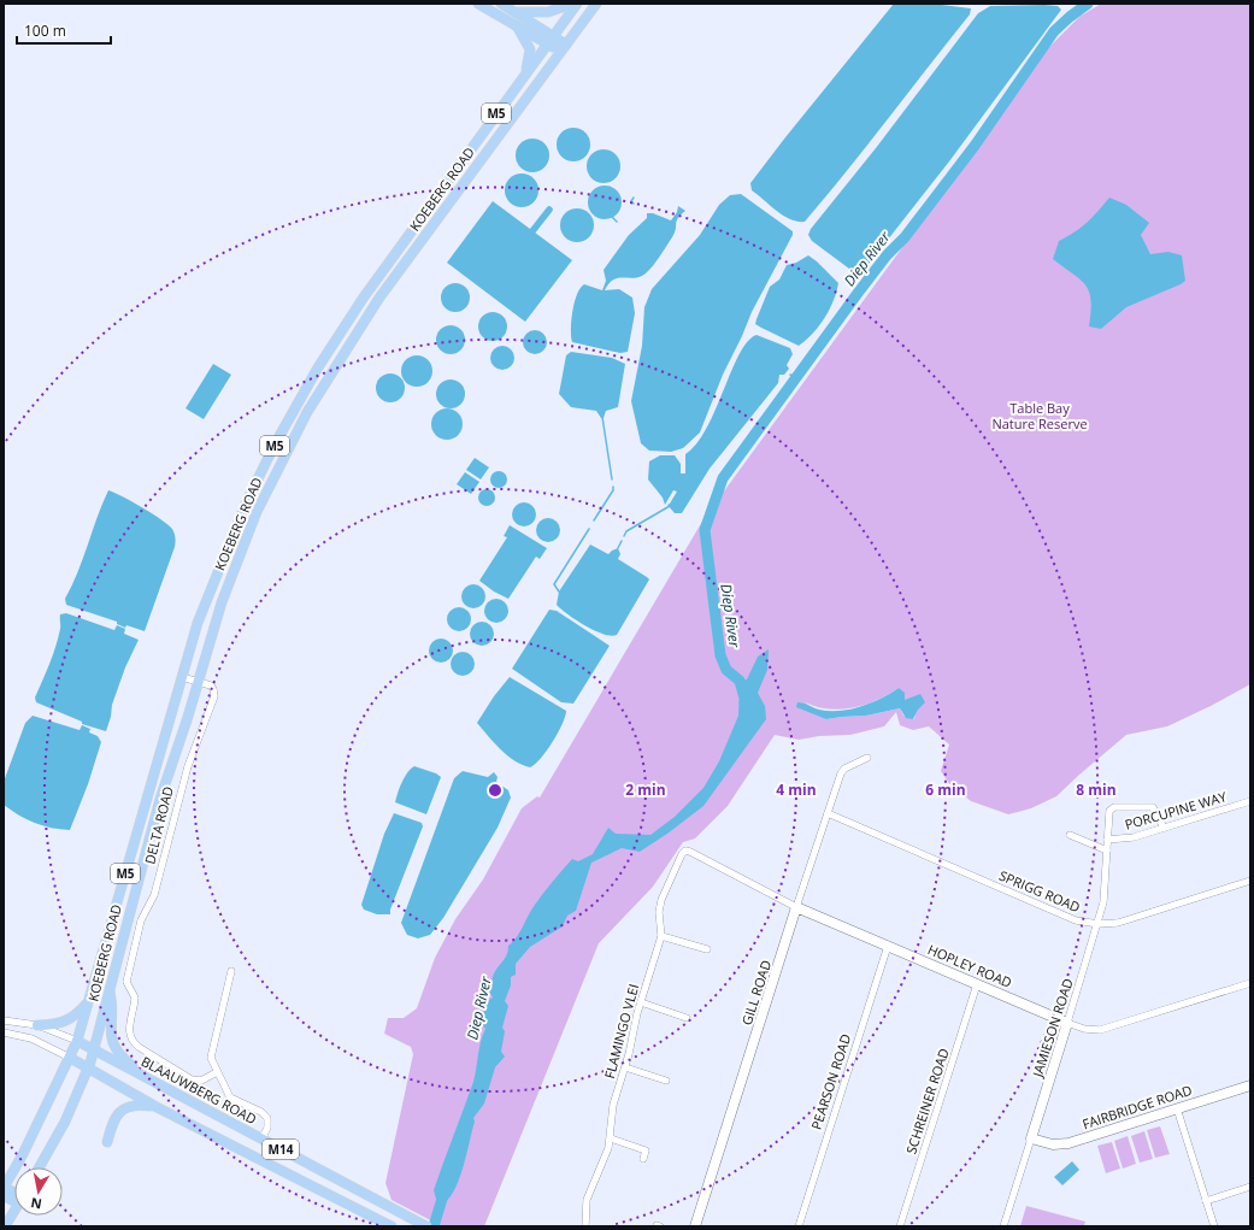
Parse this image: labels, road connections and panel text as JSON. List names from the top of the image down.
{
  "streets": {
    "main road": [
      "M5",
      "KOEBERG ROAD",
      "BLAAUWBERG ROAD",
      "M14"
    ],
    "street": [
      "PORCUPINE WAY",
      "DELTA ROAD",
      "SPRIGG ROAD",
      "HOPLEY ROAD",
      "GILL ROAD",
      "JAMIESON ROAD",
      "FLAMINGO VLEI",
      "PEARSON ROAD",
      "SCHREINER ROAD",
      "FAIRBRIDGE ROAD"
    ]
  },
  "crossings": [
    ["M5", "KOEBERG ROAD"],
    ["M5", "BLAAUWBERG ROAD"],
    ["M5", "M14"],
    ["KOEBERG ROAD", "DELTA ROAD"],
    ["KOEBERG ROAD", "BLAAUWBERG ROAD"],
    ["PORCUPINE WAY", "JAMIESON ROAD"],
    ["SPRIGG ROAD", "GILL ROAD"],
    ["SPRIGG ROAD", "JAMIESON ROAD"],
    ["HOPLEY ROAD", "GILL ROAD"],
    ["HOPLEY ROAD", "JAMIESON ROAD"],
    ["HOPLEY ROAD", "FLAMINGO VLEI"],
    ["HOPLEY ROAD", "PEARSON ROAD"],
    ["HOPLEY ROAD", "SCHREINER ROAD"],
    ["JAMIESON ROAD", "FAIRBRIDGE ROAD"]
  ],
  "water": ["Diep River"],
  "parks": ["Table Bay Nature Reserve"],
  "scale_bar": "100 m",
  "north": "bottom",
  "rings": [
    "2 min",
    "4 min",
    "6 min",
    "8 min"
  ]
}
